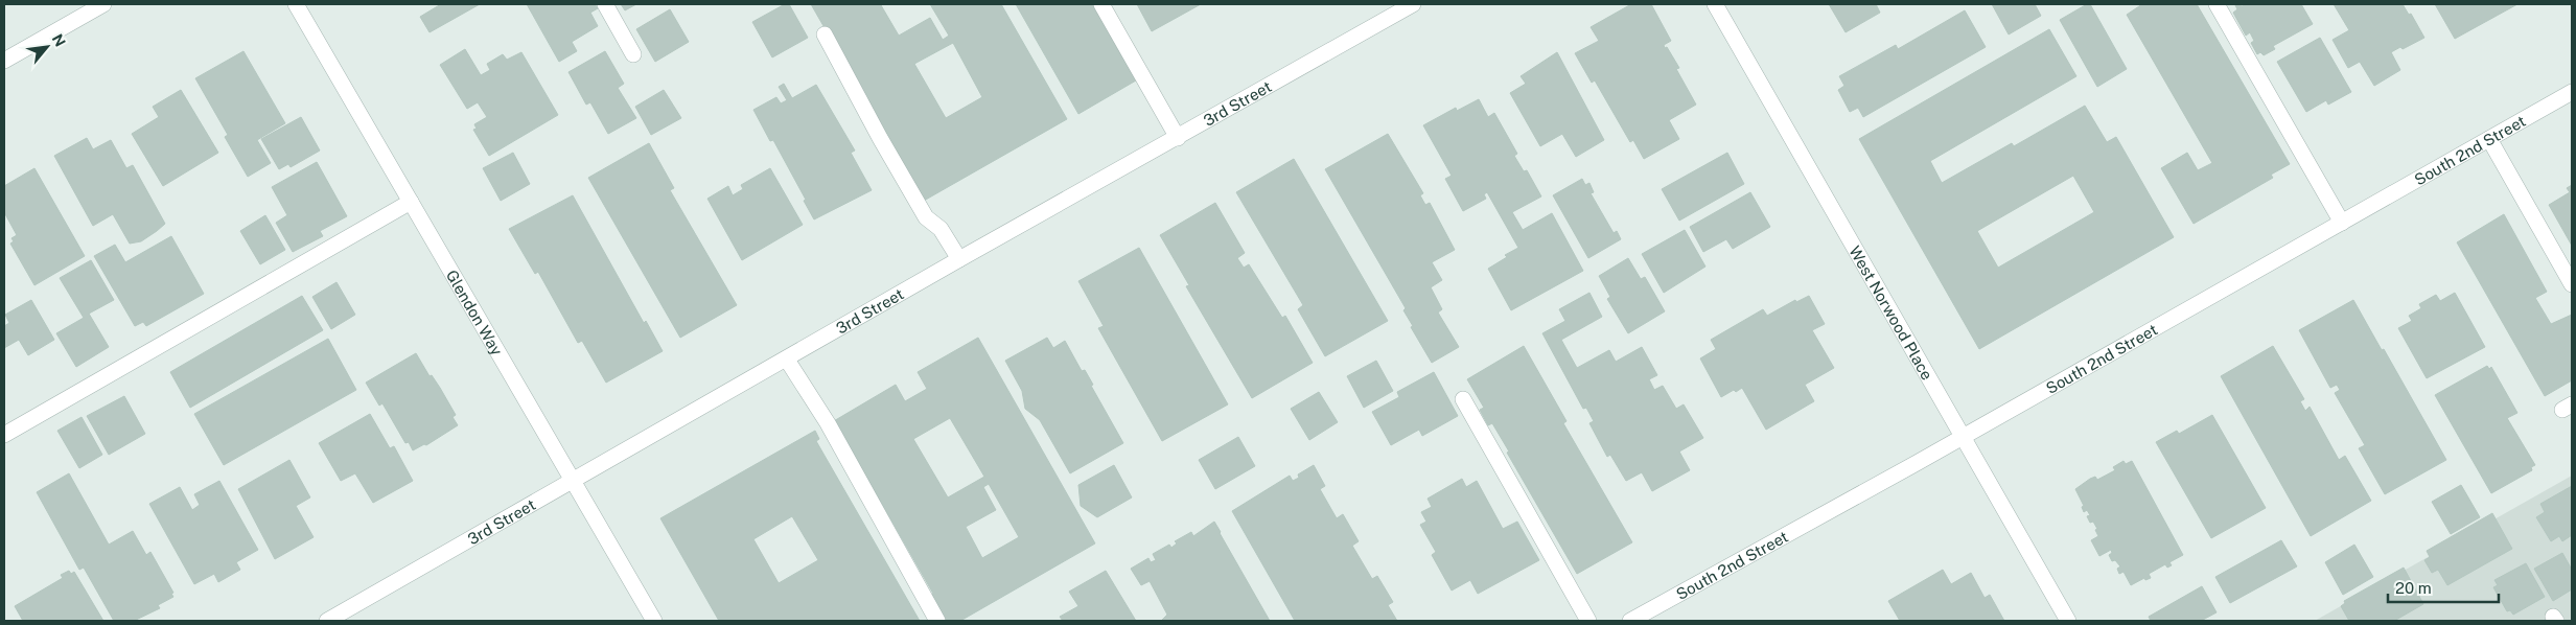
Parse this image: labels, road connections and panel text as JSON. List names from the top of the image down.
{
  "streets": {
    "street": [
      "3rd Street",
      "South 2nd Street",
      "Glendon Way",
      "West Norwood Place"
    ]
  },
  "crossings": [
    ["3rd Street", "Glendon Way"],
    ["South 2nd Street", "West Norwood Place"]
  ],
  "scale_bar": "20 m",
  "north": "top right"
}
